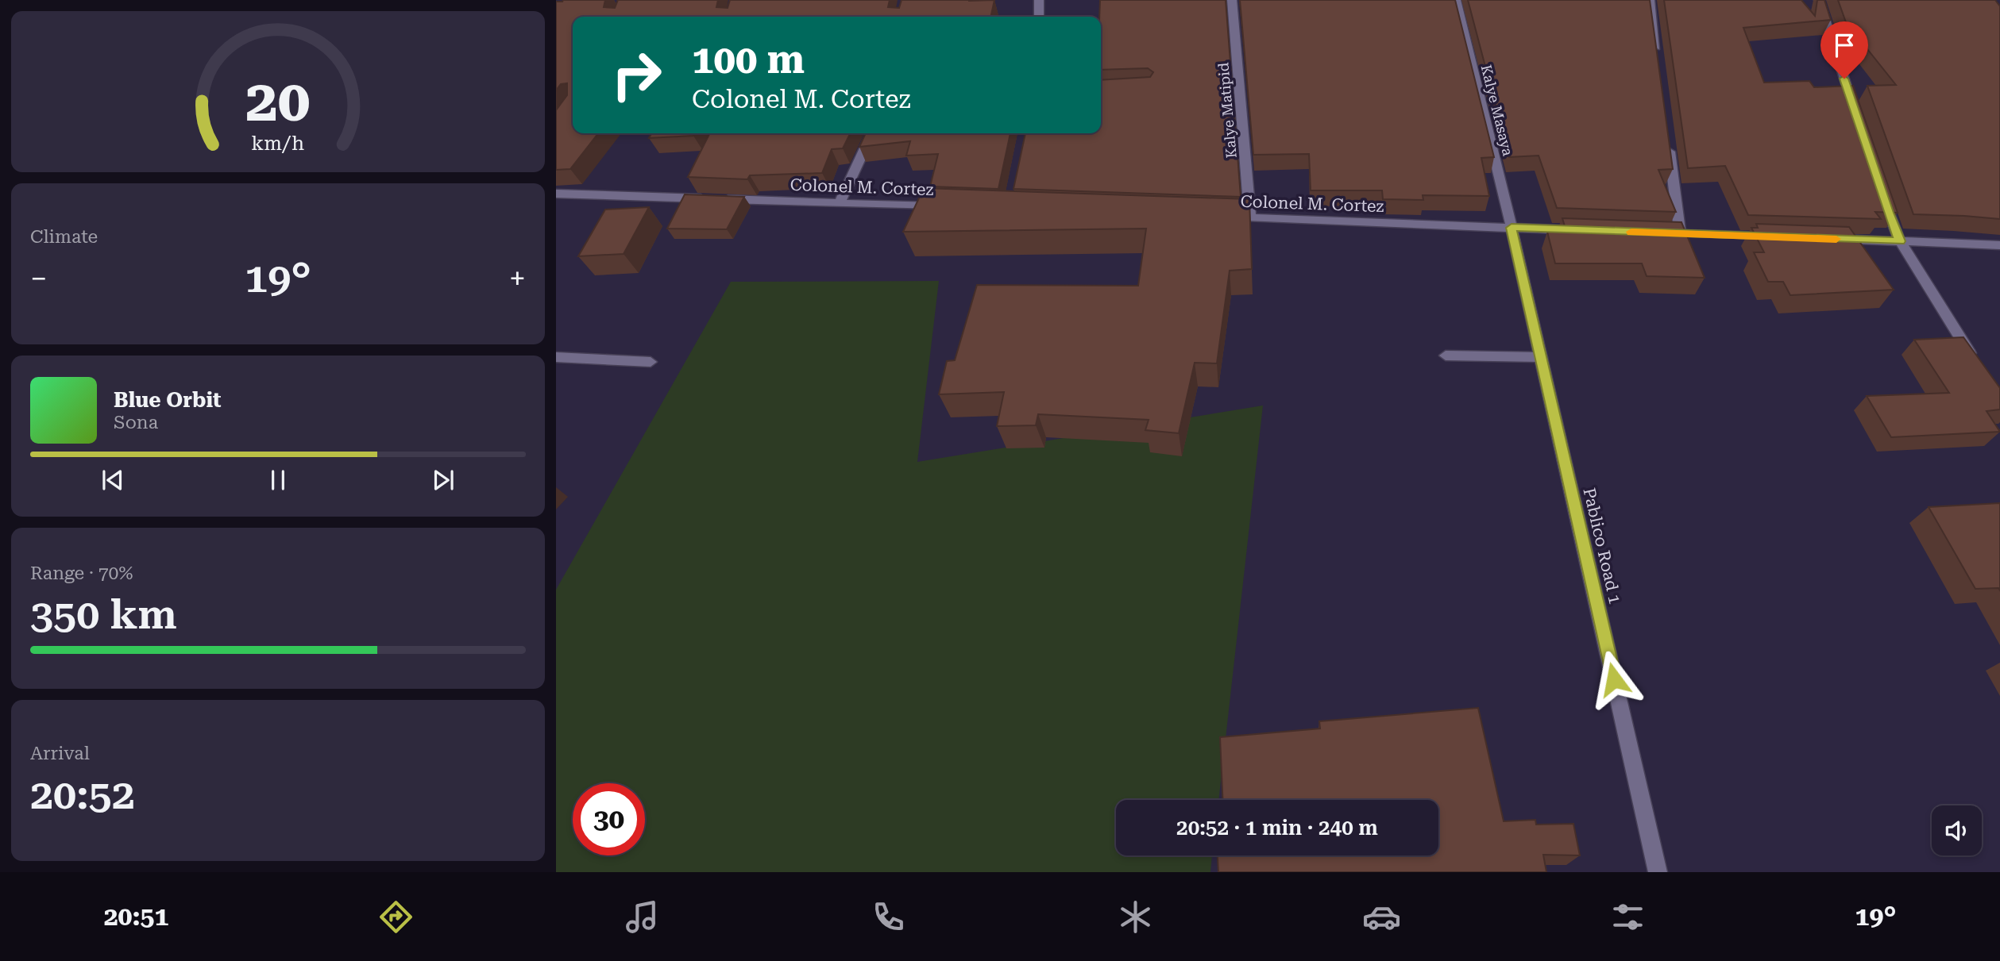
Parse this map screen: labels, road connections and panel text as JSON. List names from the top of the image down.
{
  "streets": {
    "street": [
      "Kalye Matipid",
      "Kalye Masaya",
      "Colonel M. Cortez",
      "Pablico Road 1"
    ]
  },
  "crossings": [
    ["Kalye Matipid", "Colonel M. Cortez"],
    ["Kalye Masaya", "Colonel M. Cortez"],
    ["Kalye Masaya", "Pablico Road 1"],
    ["Colonel M. Cortez", "Pablico Road 1"]
  ],
  "page": {
    "turn": ["100 m", "Colonel M. Cortez"],
    "tile": [
      "Climate",
      ["Range · 70%", "350 km"],
      ["Arrival", "20:52"]
    ],
    "heat": ["−", "19°", "+"],
    "song": ["Blue Orbit", "Sona"],
    "limit": "30",
    "trip": "20:52 · 1 min · 240 m",
    "tabs": ["20:51", "19°"],
    "gauge": ["20", "km/h"]
  }
}
